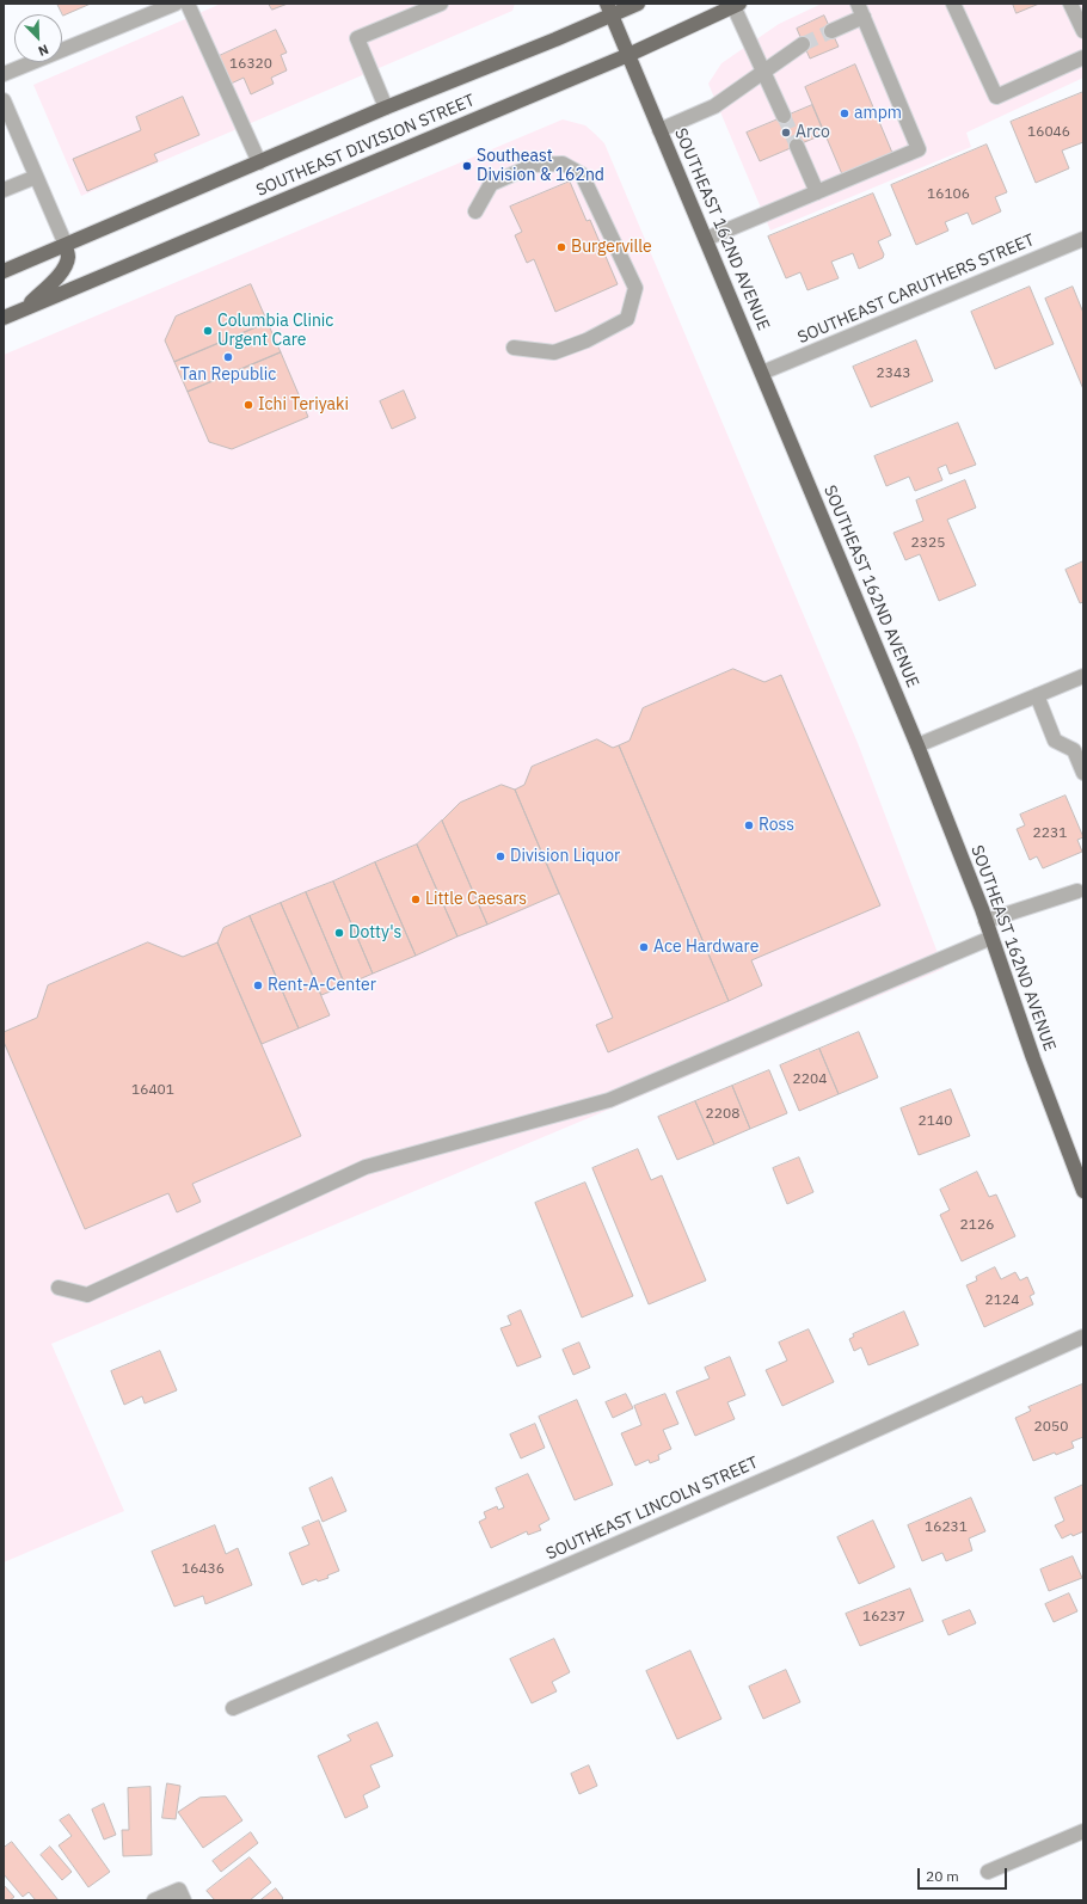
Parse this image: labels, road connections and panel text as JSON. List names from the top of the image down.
{
  "streets": {
    "main road": ["SOUTHEAST DIVISION STREET", "SOUTHEAST 162ND AVENUE"],
    "street": ["SOUTHEAST CARUTHERS STREET", "SOUTHEAST LINCOLN STREET"]
  },
  "crossings": [
    ["SOUTHEAST DIVISION STREET", "SOUTHEAST 162ND AVENUE"],
    ["SOUTHEAST 162ND AVENUE", "SOUTHEAST CARUTHERS STREET"]
  ],
  "places": [
    "ampm",
    "Arco",
    "Southeast Division & 162nd",
    "Burgerville",
    "Columbia Clinic Urgent Care",
    "Tan Republic",
    "Ichi Teriyaki",
    "Ross",
    "Division Liquor",
    "Little Caesars",
    "Dotty's",
    "Ace Hardware",
    "Rent-A-Center"
  ],
  "house_numbers": [
    "16320",
    "16046",
    "16106",
    "2343",
    "2325",
    "2231",
    "2204",
    "16401",
    "2208",
    "2140",
    "2126",
    "2124",
    "2050",
    "16231",
    "16436",
    "16237"
  ],
  "scale_bar": "20 m",
  "north": "bottom right"
}
